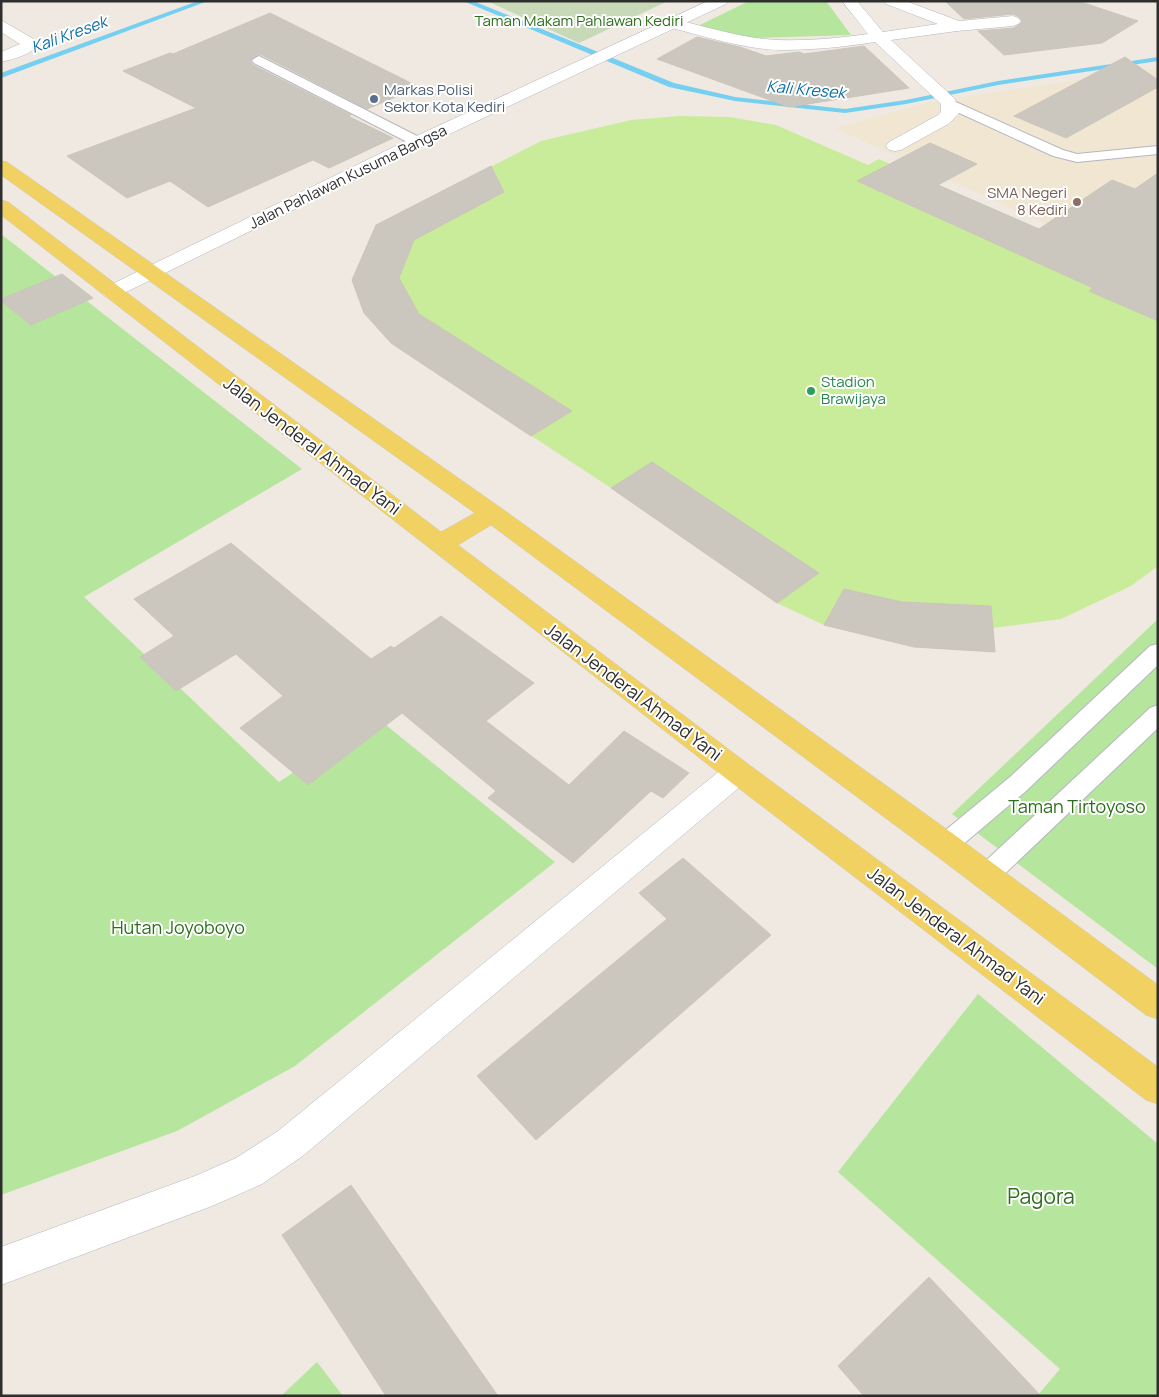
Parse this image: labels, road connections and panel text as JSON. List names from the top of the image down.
{
  "streets": {
    "main road": ["Jalan Jenderal Ahmad Yani"],
    "street": ["Jalan Pahlawan Kusuma Bangsa"]
  },
  "crossings": [
    ["Jalan Pahlawan Kusuma Bangsa", "Jalan Jenderal Ahmad Yani"]
  ],
  "water": ["Kali Kresek"],
  "parks": [
    "Taman Makam Pahlawan Kediri",
    "Taman Tirtoyoso",
    "Hutan Joyoboyo",
    "Pagora"
  ],
  "places": ["Markas Polisi Sektor Kota Kediri", "SMA Negeri 8 Kediri", "Stadion Brawijaya"]
}
